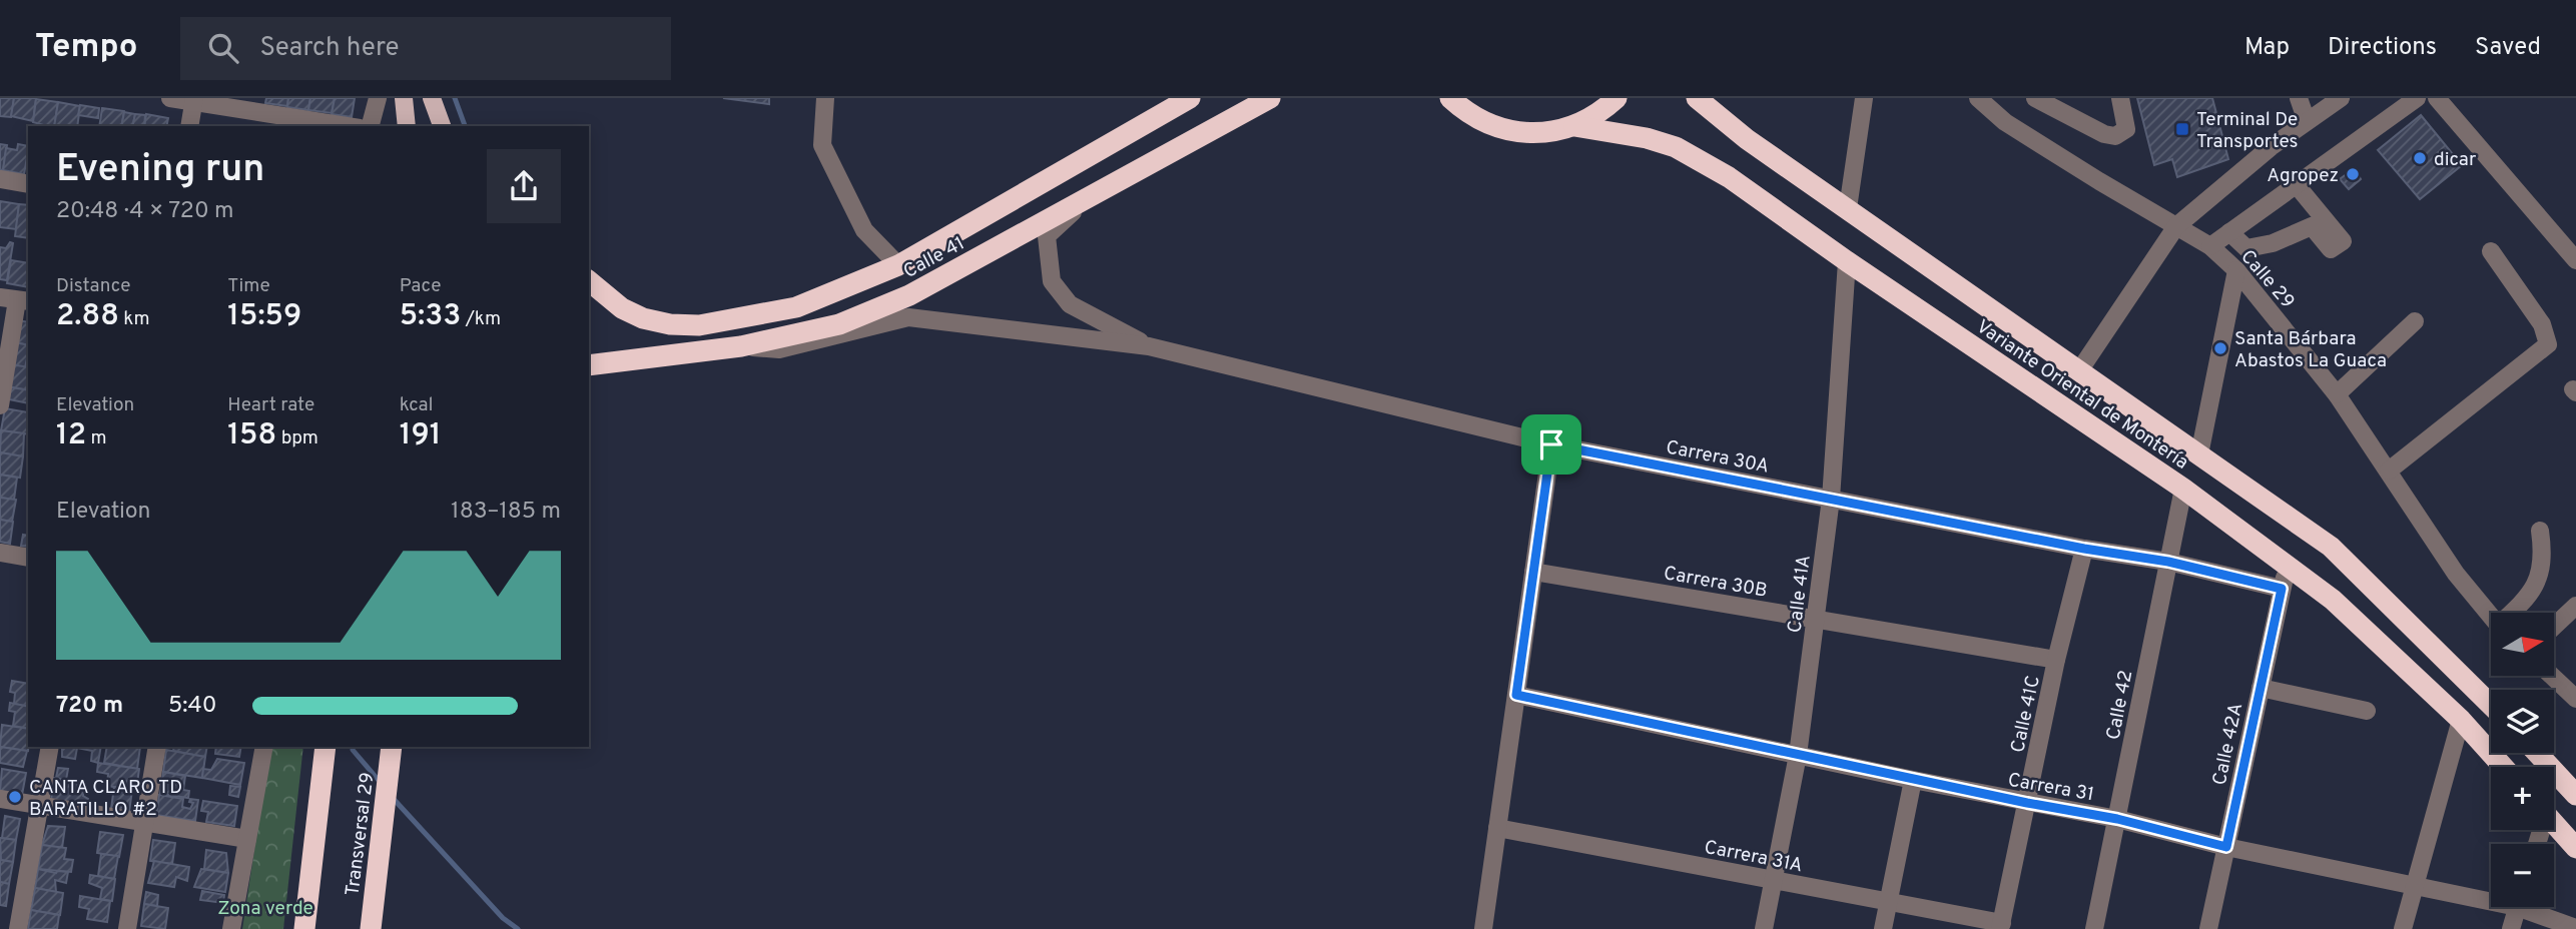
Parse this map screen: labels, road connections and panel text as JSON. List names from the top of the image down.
{
  "streets": {
    "highway": ["Calle 41", "Variante Oriental de Montería", "Transversal 29"],
    "street": [
      "Calle 29",
      "Carrera 30A",
      "Carrera 30B",
      "Calle 41A",
      "Calle 42",
      "Calle 41C",
      "Calle 42A",
      "Carrera 31",
      "Carrera 31A"
    ]
  },
  "crossings": [
    ["Variante Oriental de Montería", "Calle 41A"],
    ["Variante Oriental de Montería", "Calle 42"],
    ["Variante Oriental de Montería", "Calle 42A"],
    ["Carrera 30A", "Calle 41A"],
    ["Carrera 30A", "Calle 42"],
    ["Carrera 30A", "Calle 41C"],
    ["Carrera 30A", "Calle 42A"],
    ["Carrera 30B", "Calle 41A"],
    ["Carrera 30B", "Calle 41C"],
    ["Calle 41A", "Carrera 31"],
    ["Calle 41A", "Carrera 31A"],
    ["Calle 42", "Carrera 31"],
    ["Calle 41C", "Carrera 31"],
    ["Calle 41C", "Carrera 31A"],
    ["Calle 42A", "Carrera 31"]
  ],
  "parks": ["Zona verde"],
  "places": {
    "transit": ["Terminal De Transportes"],
    "other": [
      "dicar",
      "Agropez",
      "Santa Bárbara Abastos La Guaca",
      "CANTA CLARO TD BARATILLO #2"
    ]
  },
  "north": "right",
  "page": {
    "header": "Tempo",
    "search": "Search here",
    "nav": ["Map", "Directions", "Saved"],
    "heading": ["Evening run", "20:48 · 4 × 720 m"],
    "stats": [
      ["Distance", "2.88 km"],
      ["Time", "15:59"],
      ["Pace", "5:33 /km"],
      ["Elevation", "12 m"],
      ["Heart rate", "158 bpm"],
      ["kcal", "191"]
    ],
    "chart": ["Elevation", "183–185 m"],
    "map_buttons": ["+", "−"],
    "list": [
      {
        "name": "720 m",
        "note": "5:40"
      }
    ]
  }
}
